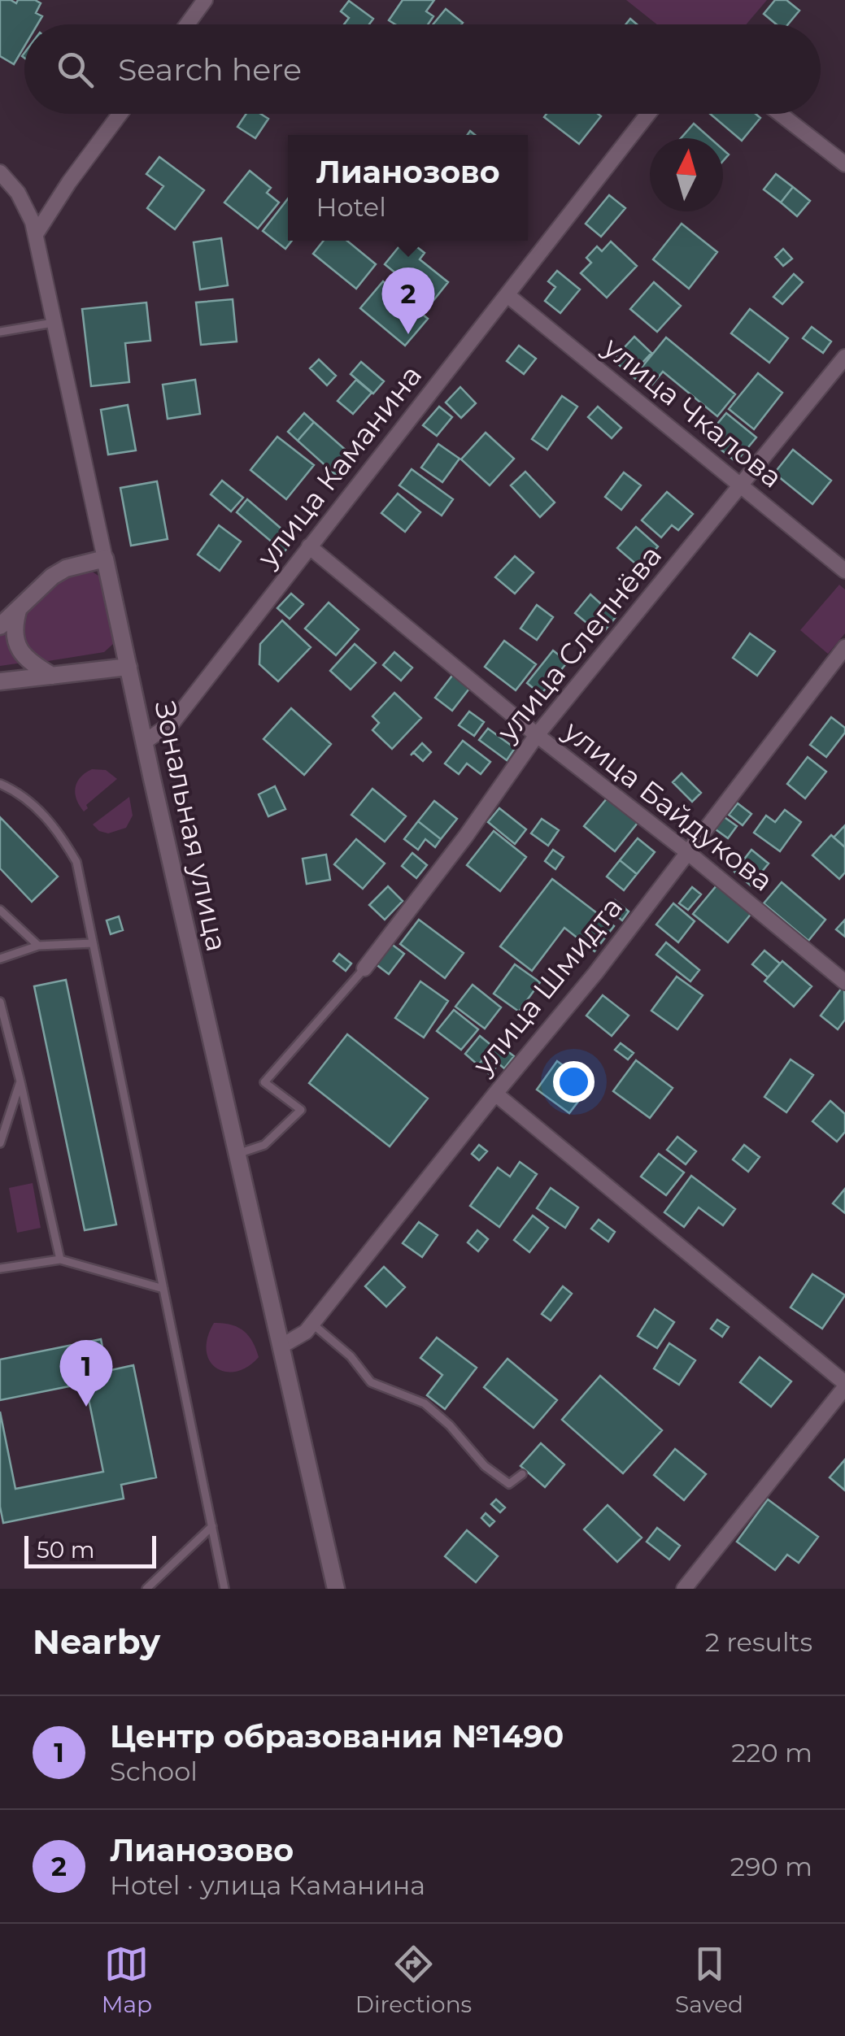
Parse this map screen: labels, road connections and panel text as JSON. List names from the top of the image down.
{
  "streets": {
    "street": [
      "улица Чкалова",
      "улица Каманина",
      "улица Слепнёва",
      "улица Байдукова",
      "Зональная улица",
      "улица Шмидта"
    ]
  },
  "crossings": [
    ["улица Чкалова", "улица Каманина"],
    ["улица Чкалова", "улица Слепнёва"],
    ["улица Каманина", "улица Байдукова"],
    ["улица Каманина", "Зональная улица"],
    ["улица Слепнёва", "улица Байдукова"],
    ["улица Байдукова", "улица Шмидта"],
    ["Зональная улица", "улица Шмидта"]
  ],
  "scale_bar": "50 m",
  "north": "top",
  "page": {
    "search": "Search here",
    "popup": ["Лианозово", "Hotel"],
    "pins": ["2", "1"],
    "scale": "50 m",
    "heading": ["Nearby", "2 results"],
    "list": [
      {
        "mark": "1",
        "name": "Центр образования №1490",
        "note": "School",
        "value": "220 m"
      },
      {
        "mark": "2",
        "name": "Лианозово",
        "note": "Hotel · улица Каманина",
        "value": "290 m"
      }
    ],
    "nav": ["Map", "Directions", "Saved"]
  }
}
